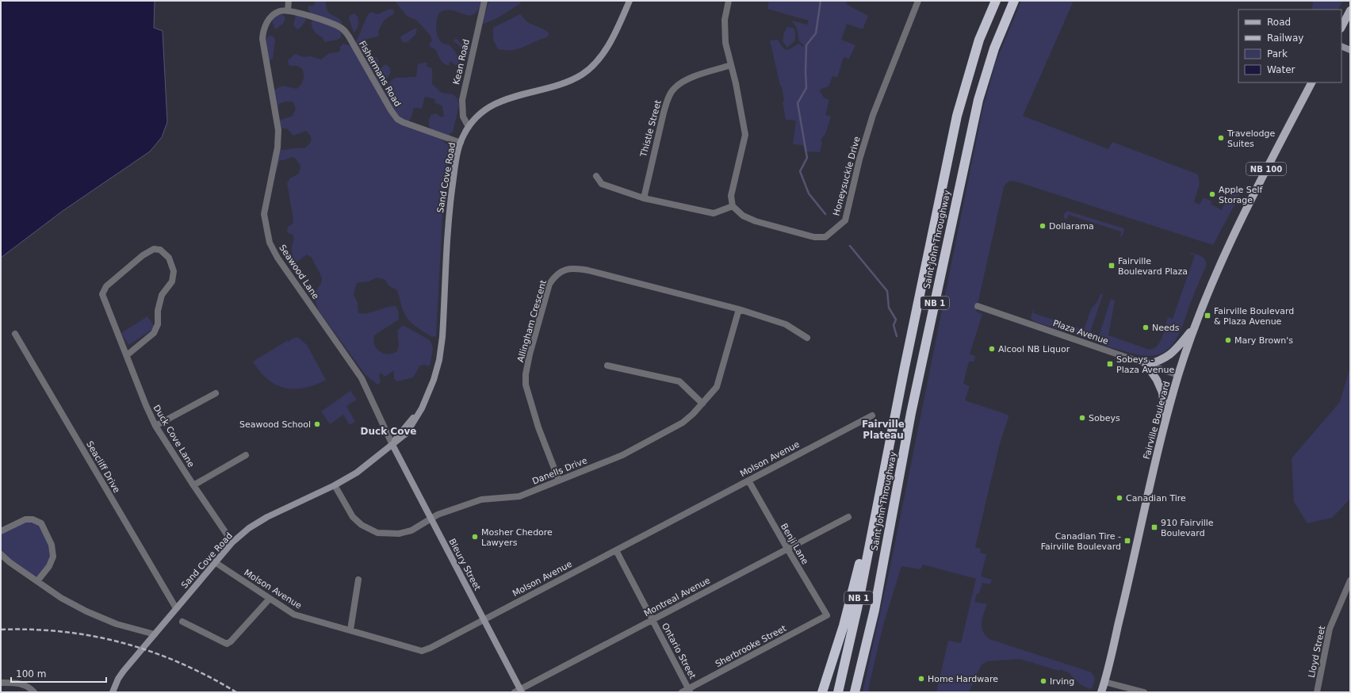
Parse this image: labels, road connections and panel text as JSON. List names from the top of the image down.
{
  "streets": {
    "highway": ["Saint John Throughway", "NB 1"],
    "main road": ["NB 100", "Fairville Boulevard"],
    "street": [
      "Kean Road",
      "Fishermans Road",
      "Thistle Street",
      "Honeysuckle Drive",
      "Sand Cove Road",
      "Seawood Lane",
      "Allingham Crescent",
      "Plaza Avenue",
      "Duck Cove Lane",
      "Molson Avenue",
      "Seacliff Drive",
      "Danells Drive",
      "Benji Lane",
      "Bleury Street",
      "Montreal Avenue",
      "Sherbrooke Street",
      "Ontario Street",
      "Lloyd Street"
    ]
  },
  "crossings": [
    ["Kean Road", "Sand Cove Road"],
    ["Fishermans Road", "Sand Cove Road"],
    ["Fishermans Road", "Seawood Lane"],
    ["Sand Cove Road", "Seawood Lane"],
    ["Sand Cove Road", "Duck Cove Lane"],
    ["Sand Cove Road", "Molson Avenue"],
    ["Sand Cove Road", "Seacliff Drive"],
    ["Sand Cove Road", "Danells Drive"],
    ["Sand Cove Road", "Bleury Street"],
    ["Seawood Lane", "Bleury Street"],
    ["Allingham Crescent", "Danells Drive"],
    ["Plaza Avenue", "Fairville Boulevard"],
    ["Molson Avenue", "Benji Lane"],
    ["Molson Avenue", "Bleury Street"],
    ["Molson Avenue", "Ontario Street"],
    ["Danells Drive", "Bleury Street"],
    ["Benji Lane", "Montreal Avenue"],
    ["Benji Lane", "Sherbrooke Street"],
    ["Bleury Street", "Montreal Avenue"],
    ["Montreal Avenue", "Ontario Street"],
    ["Sherbrooke Street", "Ontario Street"]
  ],
  "districts": ["Fairville Plateau", "Duck Cove"],
  "places": {
    "other": [
      "Travelodge Suites",
      "Apple Self Storage",
      "Dollarama",
      "Needs",
      "Mary Brown's",
      "Alcool NB Liquor",
      "Sobeys",
      "Seawood School",
      "Canadian Tire",
      "Mosher Chedore Lawyers",
      "Home Hardware",
      "Irving"
    ],
    "transit": [
      "Fairville Boulevard Plaza",
      "Fairville Boulevard & Plaza Avenue",
      "Sobeys - Plaza Avenue",
      "910 Fairville Boulevard",
      "Canadian Tire - Fairville Boulevard"
    ]
  },
  "legend": [
    "Road",
    "Railway",
    "Park",
    "Water"
  ],
  "scale_bar": "100 m"
}
